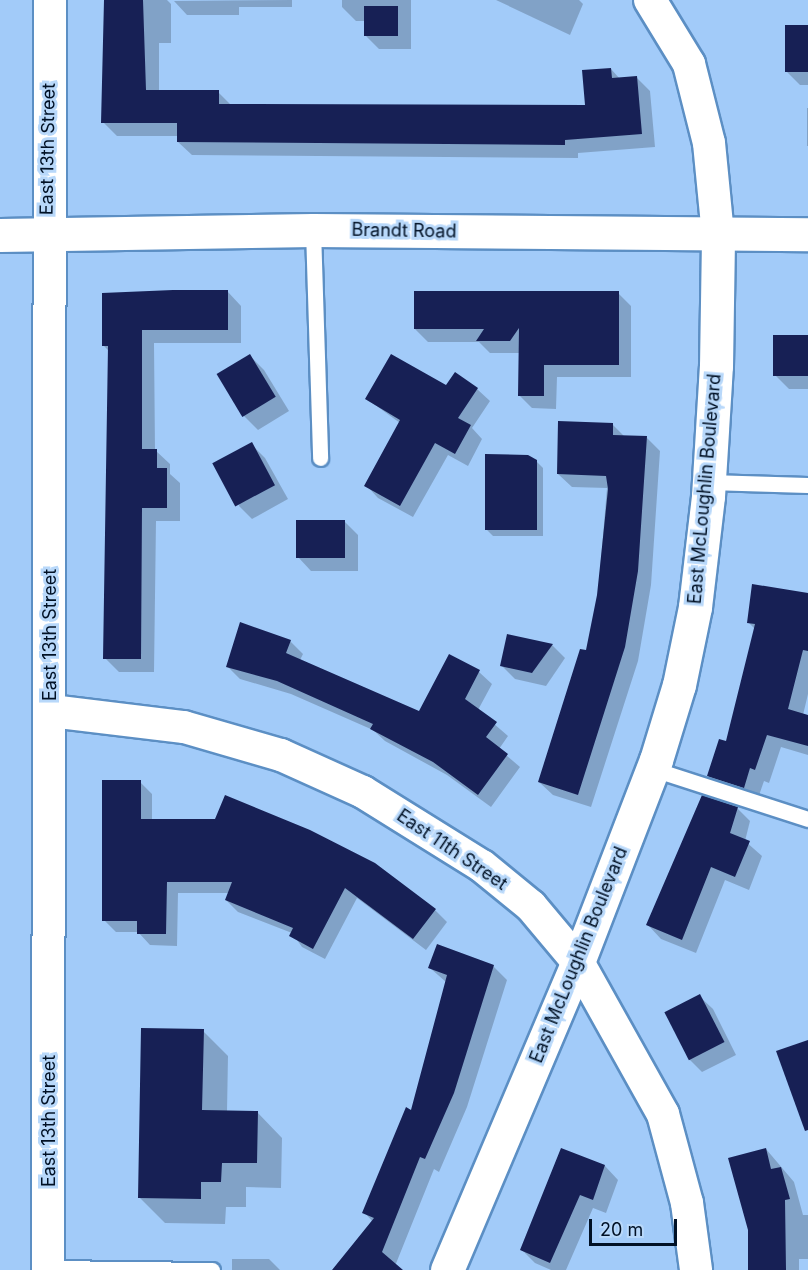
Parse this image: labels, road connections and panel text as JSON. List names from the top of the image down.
{
  "streets": {
    "street": [
      "East 13th Street",
      "Brandt Road",
      "East McLoughlin Boulevard",
      "East 11th Street"
    ]
  },
  "crossings": [
    ["East 13th Street", "Brandt Road"],
    ["East 13th Street", "East 11th Street"],
    ["Brandt Road", "East McLoughlin Boulevard"],
    ["East McLoughlin Boulevard", "East 11th Street"]
  ],
  "scale_bar": "20 m"
}
